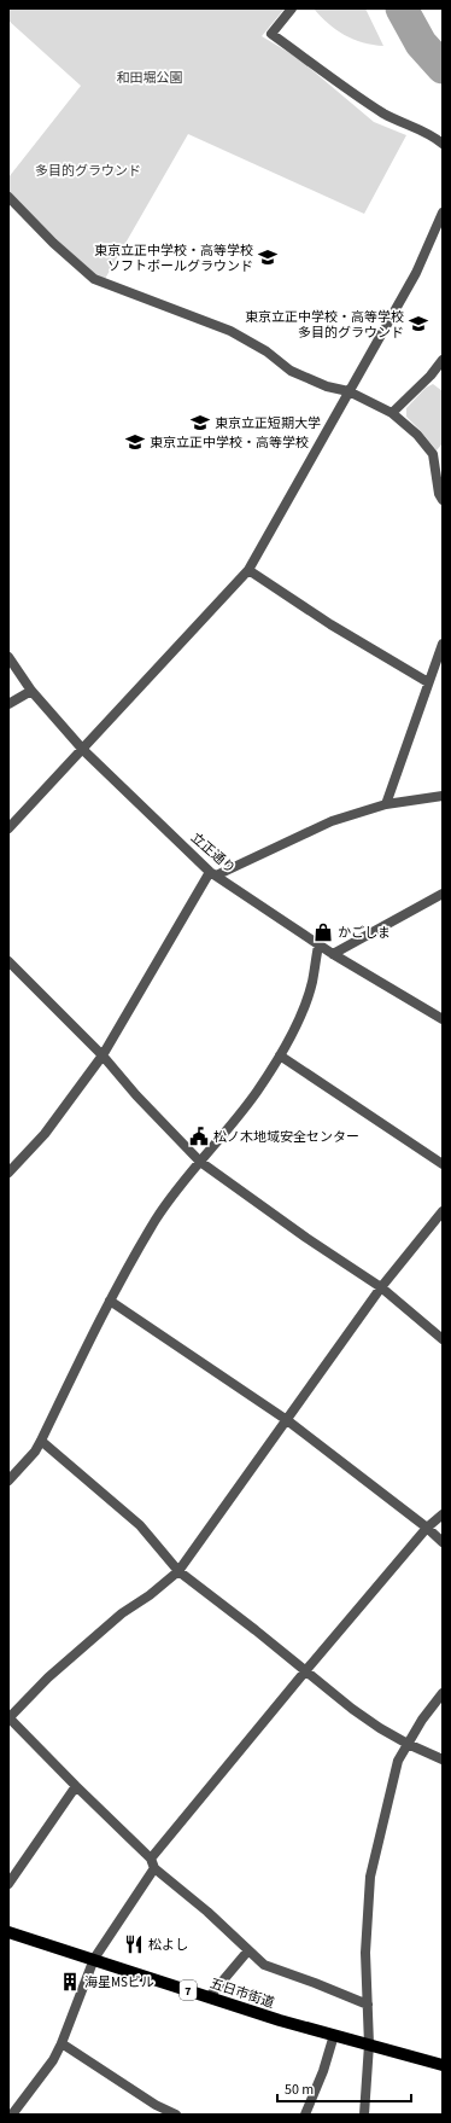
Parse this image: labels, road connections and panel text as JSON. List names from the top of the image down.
{
  "streets": {
    "main road": ["7", "五日市街道"],
    "street": ["立正通り"]
  },
  "parks": ["和田堀公園", "多目的グラウンド"],
  "places": {
    "school or university": [
      "東京立正中学校・高等学校 ソフトボールグラウンド",
      "東京立正中学校・高等学校 多目的グラウンド",
      "東京立正短期大学",
      "東京立正中学校・高等学校"
    ],
    "shop": ["かごしま"],
    "public building": ["松ノ木地域安全センター"],
    "restaurant": ["松よし"],
    "building": ["海星MSビル"]
  },
  "scale_bar": "50 m"
}
